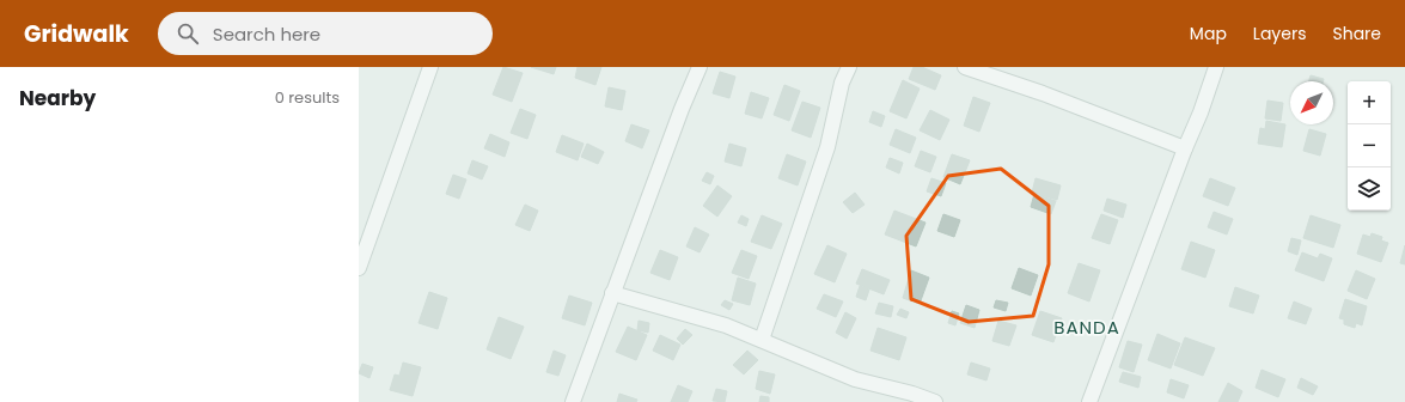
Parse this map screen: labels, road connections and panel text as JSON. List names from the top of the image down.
{
  "districts": ["BANDA"],
  "north": "bottom left",
  "page": {
    "header": "Gridwalk",
    "search": "Search here",
    "nav": ["Map", "Layers", "Share"],
    "heading": ["Nearby", "0 results"],
    "map_buttons": ["+", "−"]
  }
}
